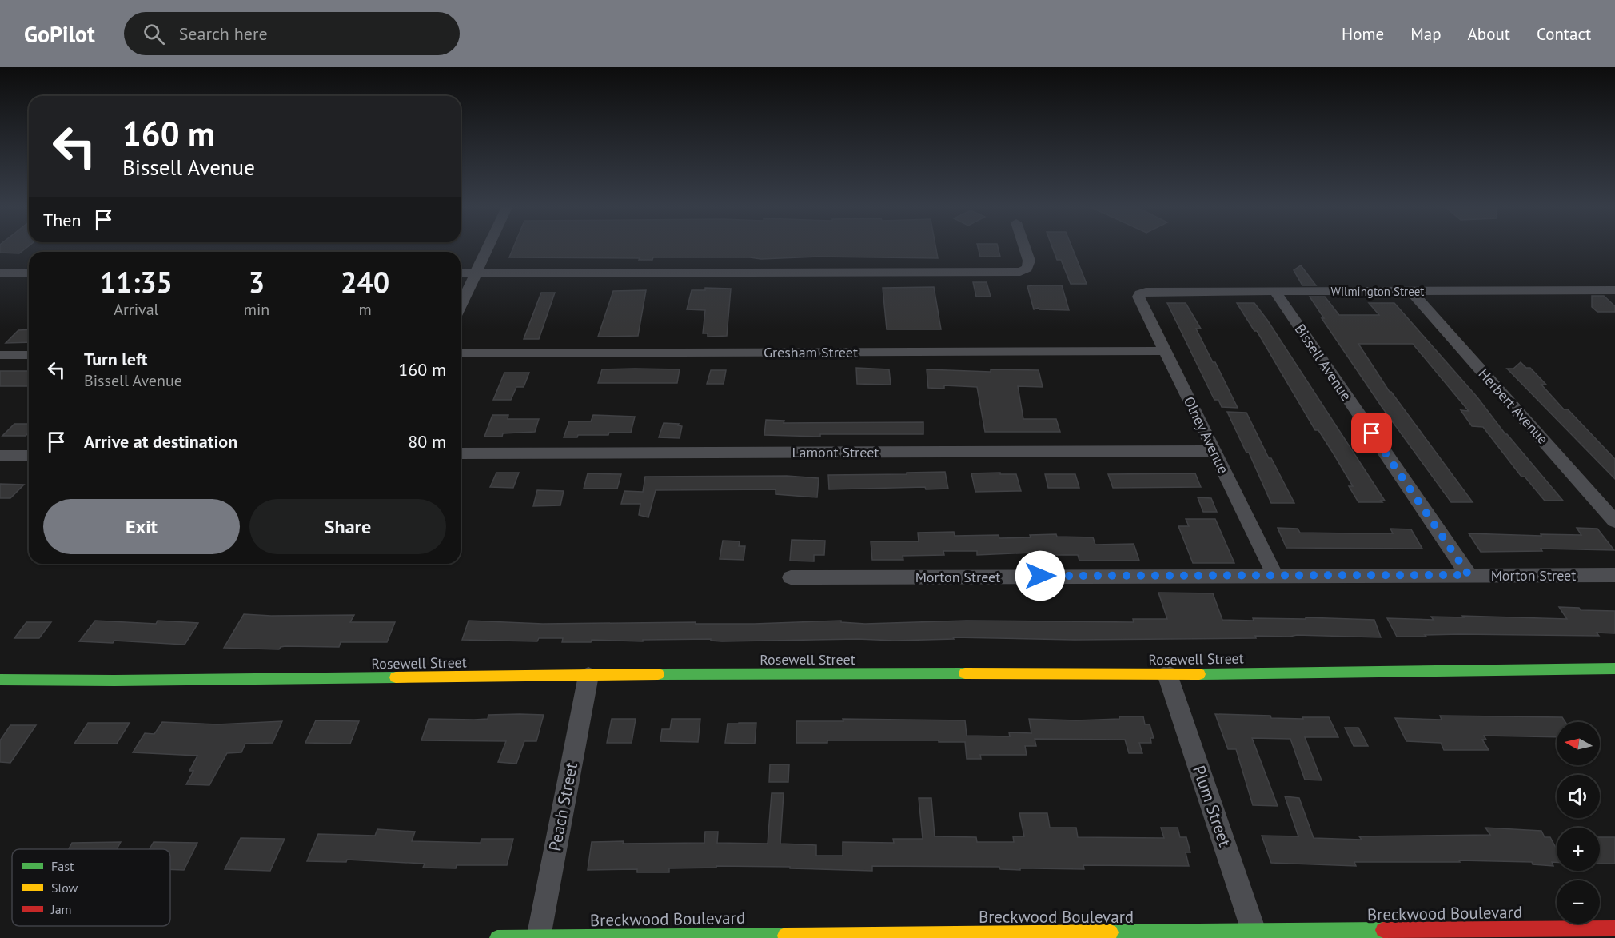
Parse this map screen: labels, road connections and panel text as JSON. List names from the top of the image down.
{
  "streets": {
    "street": [
      "Wilmington Street",
      "Gresham Street",
      "Bissell Avenue",
      "Herbert Avenue",
      "Olney Avenue",
      "Lamont Street",
      "Morton Street",
      "Rosewell Street",
      "Plum Street",
      "Peach Street",
      "Breckwood Boulevard"
    ]
  },
  "crossings": [
    ["Wilmington Street", "Bissell Avenue"],
    ["Wilmington Street", "Herbert Avenue"],
    ["Wilmington Street", "Olney Avenue"],
    ["Gresham Street", "Olney Avenue"],
    ["Bissell Avenue", "Morton Street"],
    ["Olney Avenue", "Lamont Street"],
    ["Olney Avenue", "Morton Street"],
    ["Rosewell Street", "Plum Street"],
    ["Rosewell Street", "Peach Street"],
    ["Plum Street", "Breckwood Boulevard"],
    ["Peach Street", "Breckwood Boulevard"]
  ],
  "legend": ["Fast", "Slow", "Jam"],
  "north": "left",
  "page": {
    "header": "GoPilot",
    "search": "Search here",
    "nav": [
      "Home",
      "Map",
      "About",
      "Contact"
    ],
    "turn": ["160 m", "Bissell Avenue"],
    "then": "Then",
    "eta": [
      "11:35",
      "Arrival",
      "3",
      "min",
      "240",
      "m"
    ],
    "list": [
      {
        "name": "Turn left",
        "note": "Bissell Avenue",
        "value": "160 m"
      },
      {
        "name": "Arrive at destination",
        "value": "80 m"
      }
    ],
    "buttons": ["Exit", "Share"],
    "map_buttons": ["+", "−"]
  }
}
